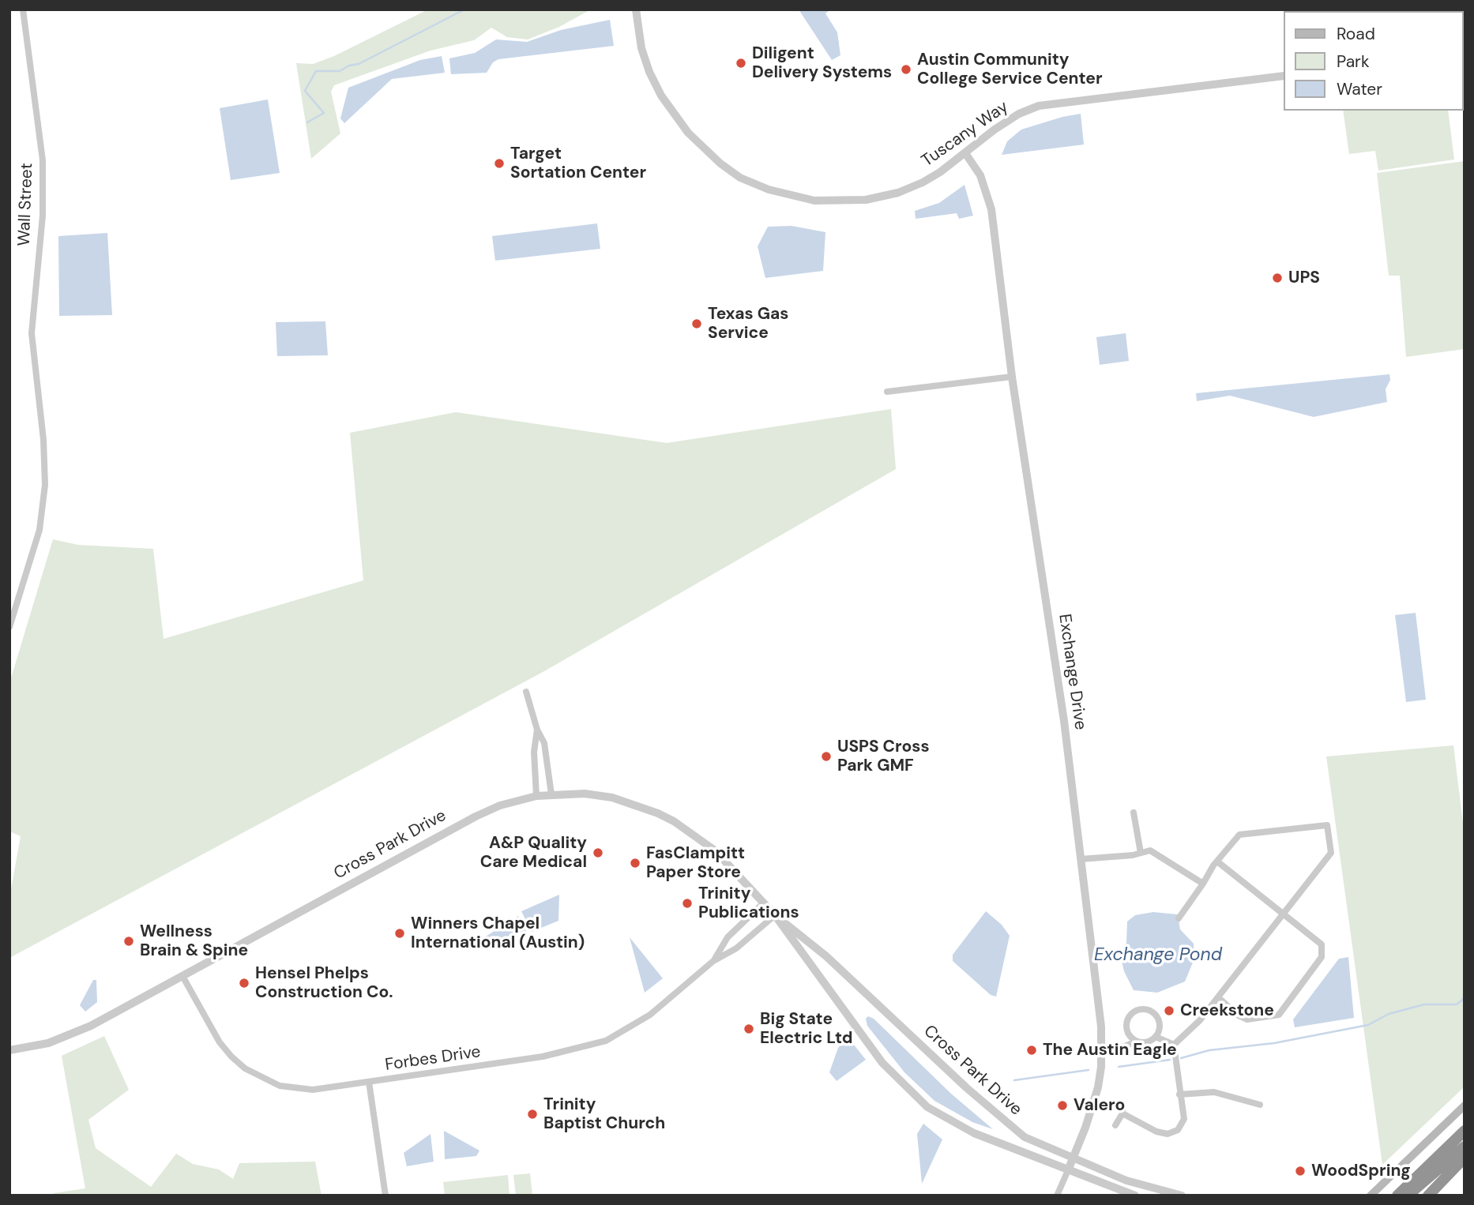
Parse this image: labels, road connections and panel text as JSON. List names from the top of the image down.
{
  "streets": {
    "street": [
      "Tuscany Way",
      "Wall Street",
      "Exchange Drive",
      "Cross Park Drive",
      "Forbes Drive"
    ]
  },
  "crossings": [
    ["Tuscany Way", "Exchange Drive"],
    ["Exchange Drive", "Cross Park Drive"],
    ["Cross Park Drive", "Forbes Drive"]
  ],
  "water": ["Exchange Pond"],
  "places": [
    "Diligent Delivery Systems",
    "Austin Community College Service Center",
    "Target Sortation Center",
    "UPS",
    "Texas Gas Service",
    "USPS Cross Park GMF",
    "A&P Quality Care Medical",
    "FasClampitt Paper Store",
    "Trinity Publications",
    "Winners Chapel International (Austin)",
    "Wellness Brain & Spine",
    "Hensel Phelps Construction Co.",
    "Creekstone",
    "Big State Electric Ltd",
    "The Austin Eagle",
    "Valero",
    "Trinity Baptist Church",
    "WoodSpring"
  ],
  "legend": ["Road", "Park", "Water"]
}
